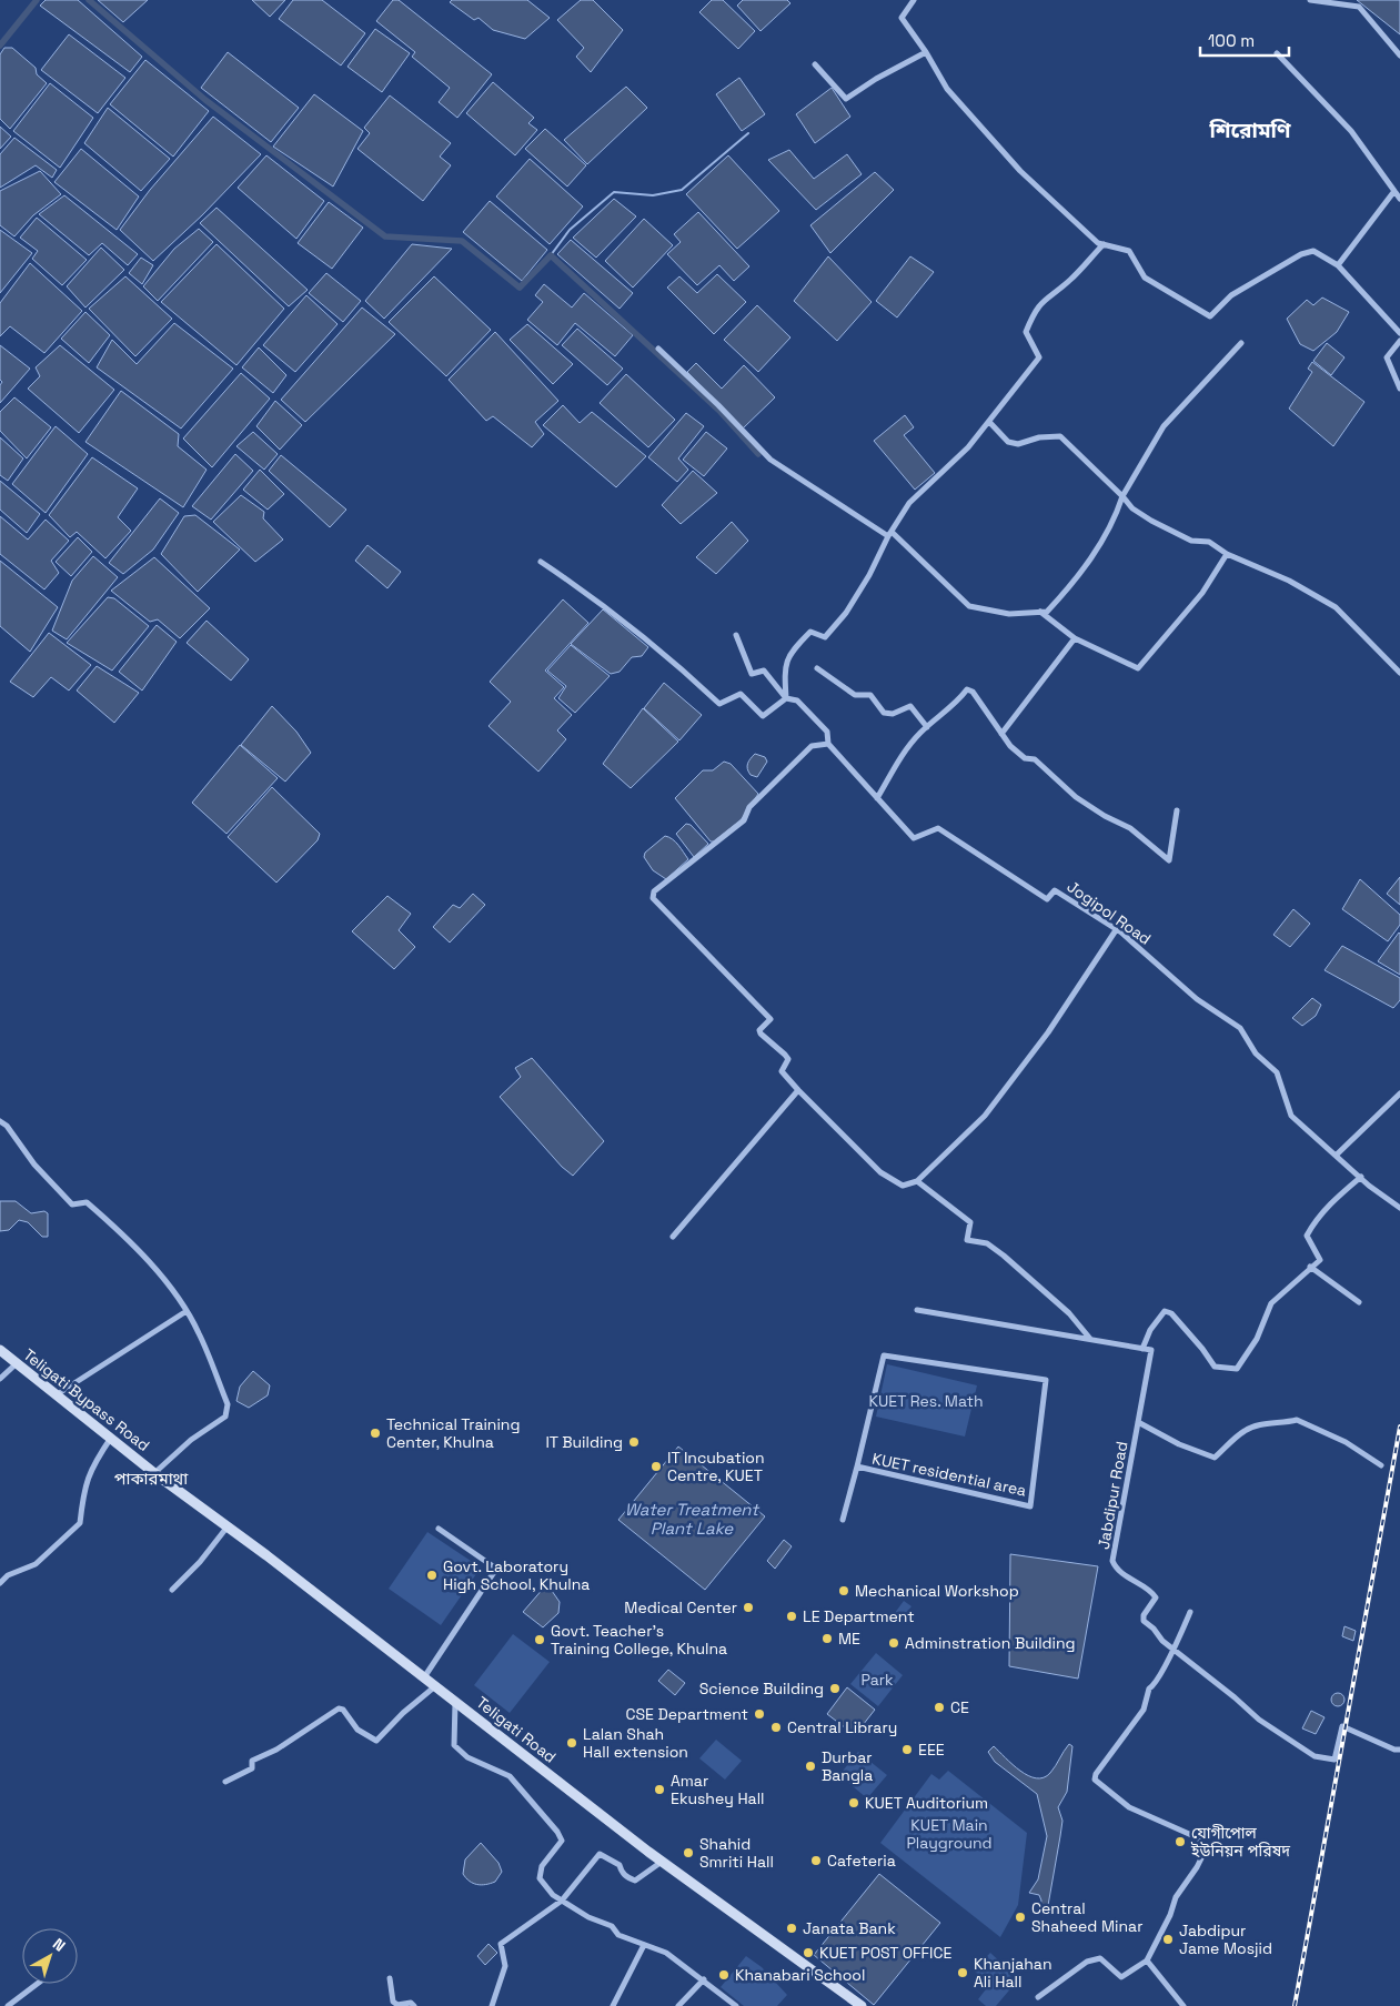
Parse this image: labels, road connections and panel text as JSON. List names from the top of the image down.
{
  "streets": {
    "main road": ["Teligati Bypass Road", "Teligati Road"],
    "street": ["Jogipol Road", "KUET residential area", "Jabdipur Road"]
  },
  "crossings": [
    ["Teligati Bypass Road", "Teligati Road"]
  ],
  "districts": ["শিরোমণি", "পাকারমাথা"],
  "water": ["Water Treatment Plant Lake"],
  "parks": ["KUET Res. Math", "Park", "KUET Main Playground"],
  "places": [
    "Technical Training Center, Khulna",
    "IT Building",
    "IT Incubation Centre, KUET",
    "Govt. Laboratory High School, Khulna",
    "Mechanical Workshop",
    "Medical Center",
    "LE Department",
    "ME",
    "Govt. Teacher's Training College, Khulna",
    "Adminstration Building",
    "Science Building",
    "CE",
    "CSE Department",
    "Central Library",
    "Lalan Shah Hall extension",
    "EEE",
    "Durbar Bangla",
    "Amar Ekushey Hall",
    "KUET Auditorium",
    "যোগীপোল ইউনিয়ন পরিষদ",
    "Shahid Smriti Hall",
    "Cafeteria",
    "Central Shaheed Minar",
    "Janata Bank",
    "Jabdipur Jame Mosjid",
    "KUET POST OFFICE",
    "Khanjahan Ali Hall",
    "Khanabari School"
  ],
  "scale_bar": "100 m",
  "north": "top right"
}
